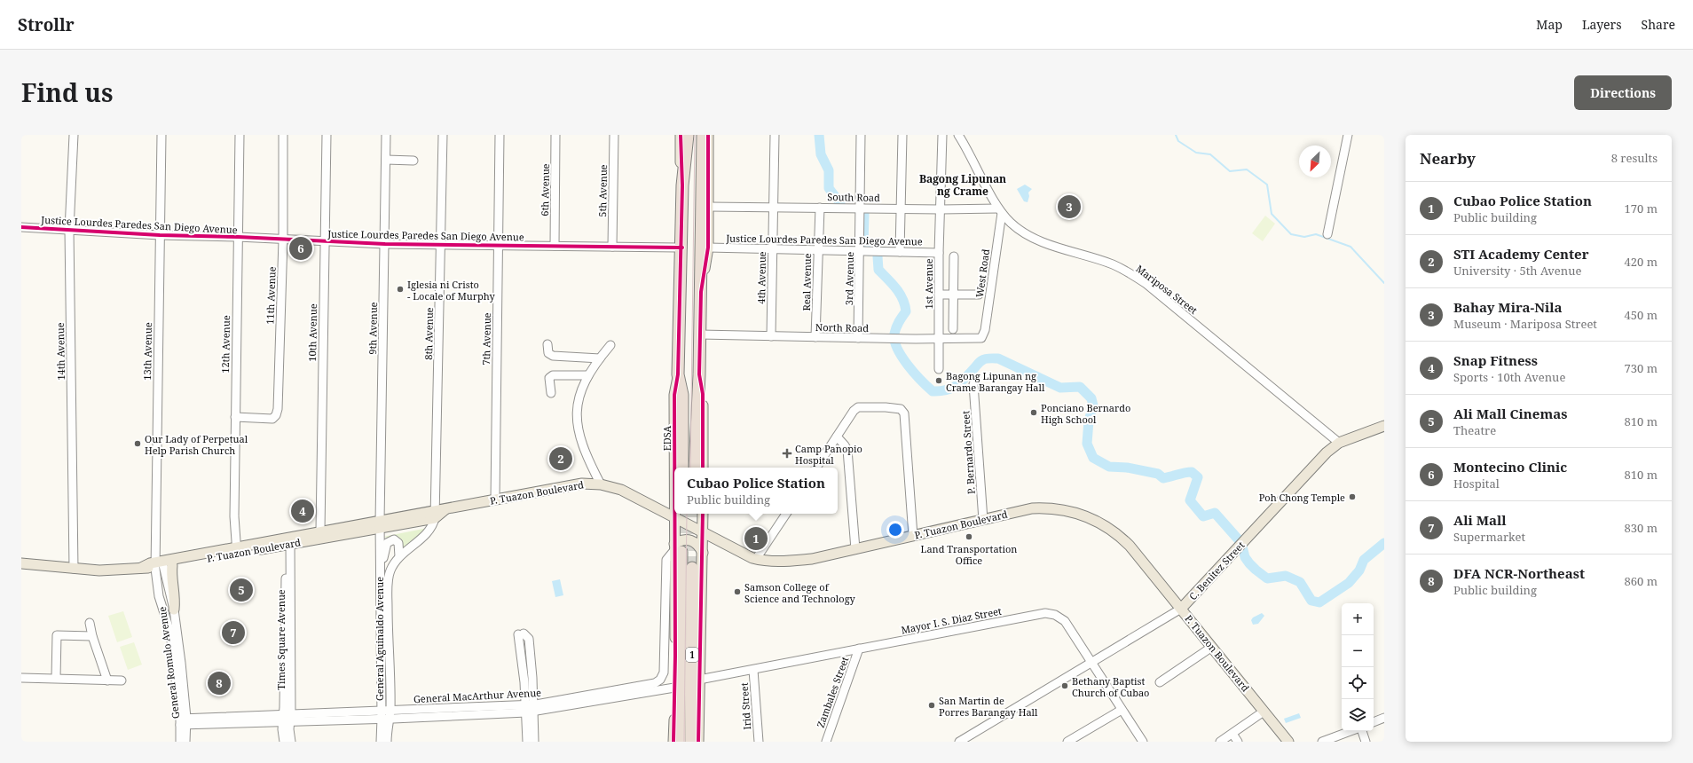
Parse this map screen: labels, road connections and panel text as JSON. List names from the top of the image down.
{
  "streets": {
    "highway": ["EDSA", "1"],
    "main road": ["P. Tuazon Boulevard", "C. Benitez Street"],
    "street": [
      "6th Avenue",
      "5th Avenue",
      "South Road",
      "Justice Lourdes Paredes San Diego Avenue",
      "West Road",
      "4th Avenue",
      "3rd Avenue",
      "Real Avenue",
      "1st Avenue",
      "Mariposa Street",
      "11th Avenue",
      "North Road",
      "9th Avenue",
      "10th Avenue",
      "8th Avenue",
      "7th Avenue",
      "12th Avenue",
      "14th Avenue",
      "13th Avenue",
      "P. Bernardo Street",
      "Mayor I. S. Diaz Street",
      "General Aguinaldo Avenue",
      "Times Square Avenue",
      "General Romulo Avenue",
      "Zambales Street",
      "General MacArthur Avenue",
      "Irid Street"
    ]
  },
  "crossings": [
    ["6th Avenue", "Justice Lourdes Paredes San Diego Avenue"],
    ["5th Avenue", "Justice Lourdes Paredes San Diego Avenue"],
    ["South Road", "West Road"],
    ["South Road", "4th Avenue"],
    ["South Road", "3rd Avenue"],
    ["South Road", "Real Avenue"],
    ["South Road", "1st Avenue"],
    ["South Road", "Mariposa Street"],
    ["Justice Lourdes Paredes San Diego Avenue", "4th Avenue"],
    ["Justice Lourdes Paredes San Diego Avenue", "3rd Avenue"],
    ["Justice Lourdes Paredes San Diego Avenue", "Real Avenue"],
    ["Justice Lourdes Paredes San Diego Avenue", "1st Avenue"],
    ["Justice Lourdes Paredes San Diego Avenue", "11th Avenue"],
    ["Justice Lourdes Paredes San Diego Avenue", "9th Avenue"],
    ["Justice Lourdes Paredes San Diego Avenue", "10th Avenue"],
    ["Justice Lourdes Paredes San Diego Avenue", "8th Avenue"],
    ["Justice Lourdes Paredes San Diego Avenue", "7th Avenue"],
    ["Justice Lourdes Paredes San Diego Avenue", "12th Avenue"],
    ["Justice Lourdes Paredes San Diego Avenue", "14th Avenue"],
    ["Justice Lourdes Paredes San Diego Avenue", "13th Avenue"],
    ["Justice Lourdes Paredes San Diego Avenue", "EDSA"],
    ["West Road", "Mariposa Street"],
    ["West Road", "North Road"],
    ["4th Avenue", "North Road"],
    ["3rd Avenue", "North Road"],
    ["Real Avenue", "North Road"],
    ["1st Avenue", "North Road"],
    ["Mariposa Street", "C. Benitez Street"],
    ["11th Avenue", "12th Avenue"],
    ["9th Avenue", "P. Tuazon Boulevard"],
    ["9th Avenue", "General Aguinaldo Avenue"],
    ["10th Avenue", "P. Tuazon Boulevard"],
    ["8th Avenue", "P. Tuazon Boulevard"],
    ["8th Avenue", "General Aguinaldo Avenue"],
    ["7th Avenue", "P. Tuazon Boulevard"],
    ["12th Avenue", "P. Tuazon Boulevard"],
    ["14th Avenue", "P. Tuazon Boulevard"],
    ["13th Avenue", "P. Tuazon Boulevard"],
    ["13th Avenue", "General Romulo Avenue"],
    ["EDSA", "P. Tuazon Boulevard"],
    ["EDSA", "General MacArthur Avenue"],
    ["P. Bernardo Street", "P. Tuazon Boulevard"],
    ["P. Tuazon Boulevard", "C. Benitez Street"],
    ["P. Tuazon Boulevard", "General Aguinaldo Avenue"],
    ["P. Tuazon Boulevard", "Times Square Avenue"],
    ["P. Tuazon Boulevard", "1"],
    ["P. Tuazon Boulevard", "General Romulo Avenue"],
    ["C. Benitez Street", "Mayor I. S. Diaz Street"],
    ["Mayor I. S. Diaz Street", "1"],
    ["Mayor I. S. Diaz Street", "Zambales Street"],
    ["Mayor I. S. Diaz Street", "Irid Street"],
    ["General Aguinaldo Avenue", "General MacArthur Avenue"],
    ["Times Square Avenue", "General MacArthur Avenue"],
    ["General Romulo Avenue", "General MacArthur Avenue"]
  ],
  "districts": ["Bagong Lipunan ng Crame"],
  "places": {
    "other": [
      "Iglesia ni Cristo - Locale of Murphy",
      "Bagong Lipunan ng Crame Barangay Hall",
      "Ponciano Bernardo High School",
      "Our Lady of Perpetual Help Parish Church",
      "Poh Chong Temple",
      "Land Transportation Office",
      "Samson College of Science and Technology",
      "Bethany Baptist Church of Cubao",
      "San Martin de Porres Barangay Hall"
    ],
    "health": ["Camp Panopio Hospital"]
  },
  "north": "bottom left",
  "page": {
    "header": "Strollr",
    "nav": ["Map", "Layers", "Share"],
    "title": "Find us",
    "buttons": "Directions",
    "heading": ["Nearby", "8 results"],
    "list": [
      {
        "mark": "1",
        "name": "Cubao Police Station",
        "note": "Public building",
        "value": "170 m"
      },
      {
        "mark": "2",
        "name": "STI Academy Center",
        "note": "University · 5th Avenue",
        "value": "420 m"
      },
      {
        "mark": "3",
        "name": "Bahay Mira-Nila",
        "note": "Museum · Mariposa Street",
        "value": "450 m"
      },
      {
        "mark": "4",
        "name": "Snap Fitness",
        "note": "Sports · 10th Avenue",
        "value": "730 m"
      },
      {
        "mark": "5",
        "name": "Ali Mall Cinemas",
        "note": "Theatre",
        "value": "810 m"
      },
      {
        "mark": "6",
        "name": "Montecino Clinic",
        "note": "Hospital",
        "value": "810 m"
      },
      {
        "mark": "7",
        "name": "Ali Mall",
        "note": "Supermarket",
        "value": "830 m"
      },
      {
        "mark": "8",
        "name": "DFA NCR-Northeast",
        "note": "Public building",
        "value": "860 m"
      }
    ],
    "pins": [
      "3",
      "6",
      "2",
      "4",
      "1",
      "5",
      "7",
      "8"
    ],
    "popup": ["Cubao Police Station", "Public building"],
    "map_buttons": ["+", "−"]
  }
}
